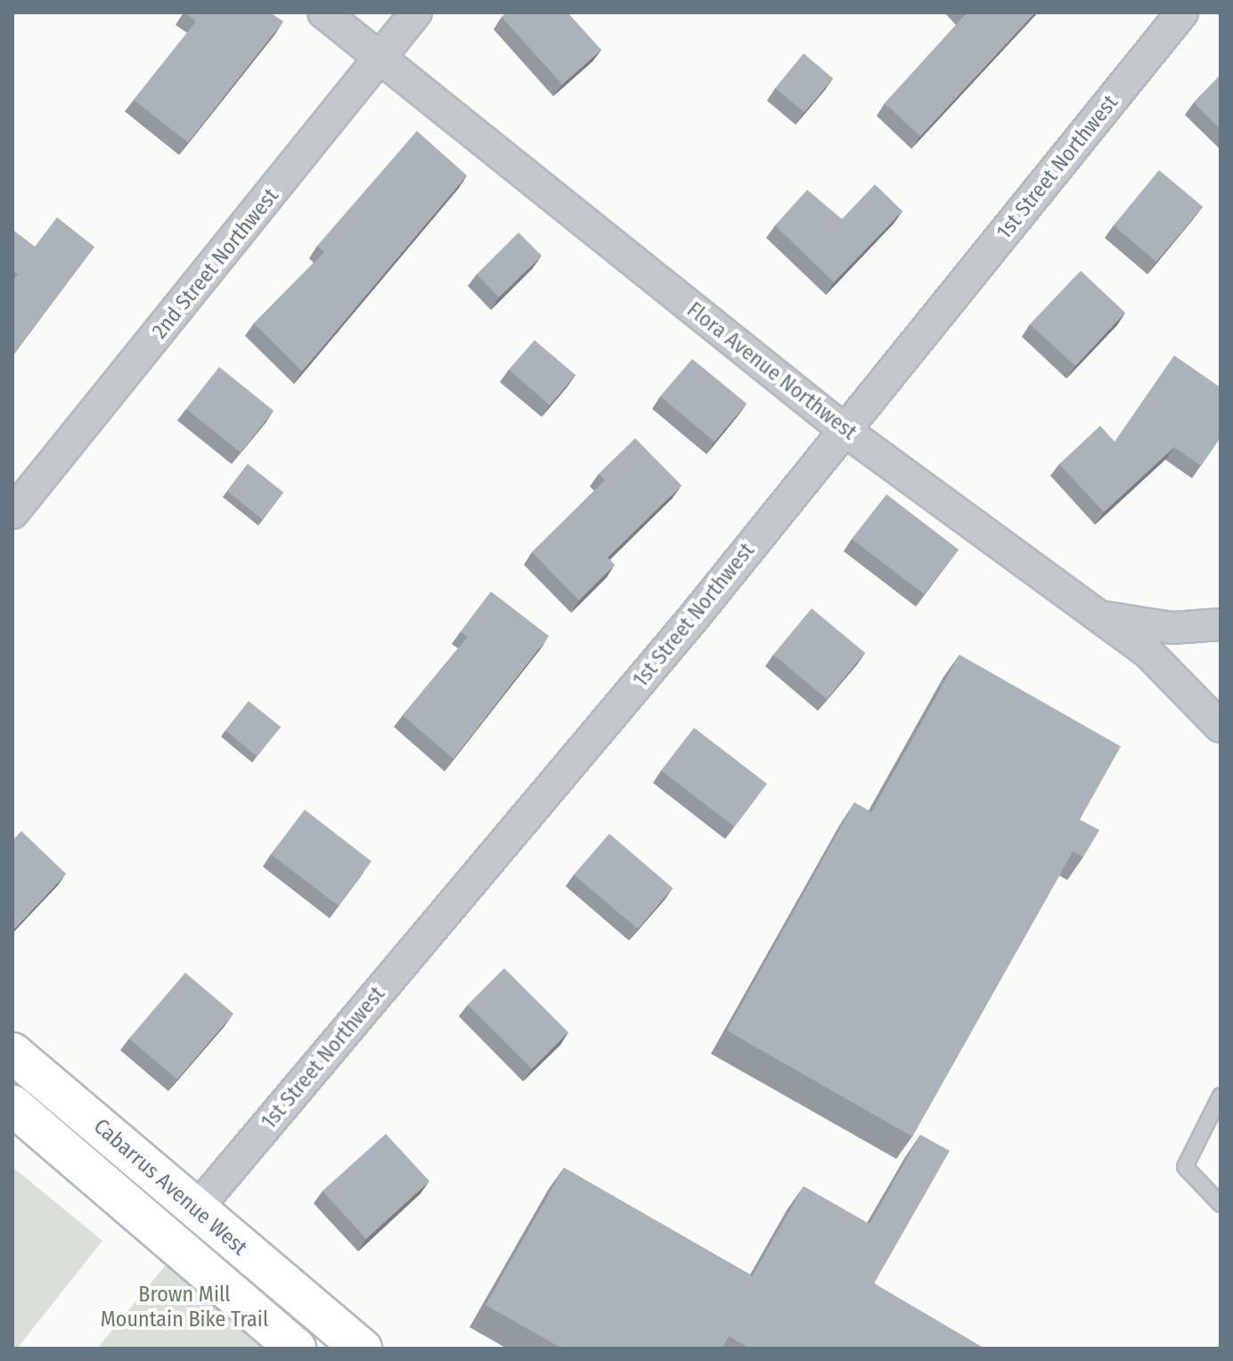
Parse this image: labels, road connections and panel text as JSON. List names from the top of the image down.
{
  "streets": {
    "main road": ["Cabarrus Avenue West"],
    "street": ["1st Street Northwest", "2nd Street Northwest", "Flora Avenue Northwest"]
  },
  "crossings": [
    ["1st Street Northwest", "Flora Avenue Northwest"],
    ["1st Street Northwest", "Cabarrus Avenue West"],
    ["2nd Street Northwest", "Flora Avenue Northwest"]
  ],
  "parks": ["Brown Mill Mountain Bike Trail"]
}
